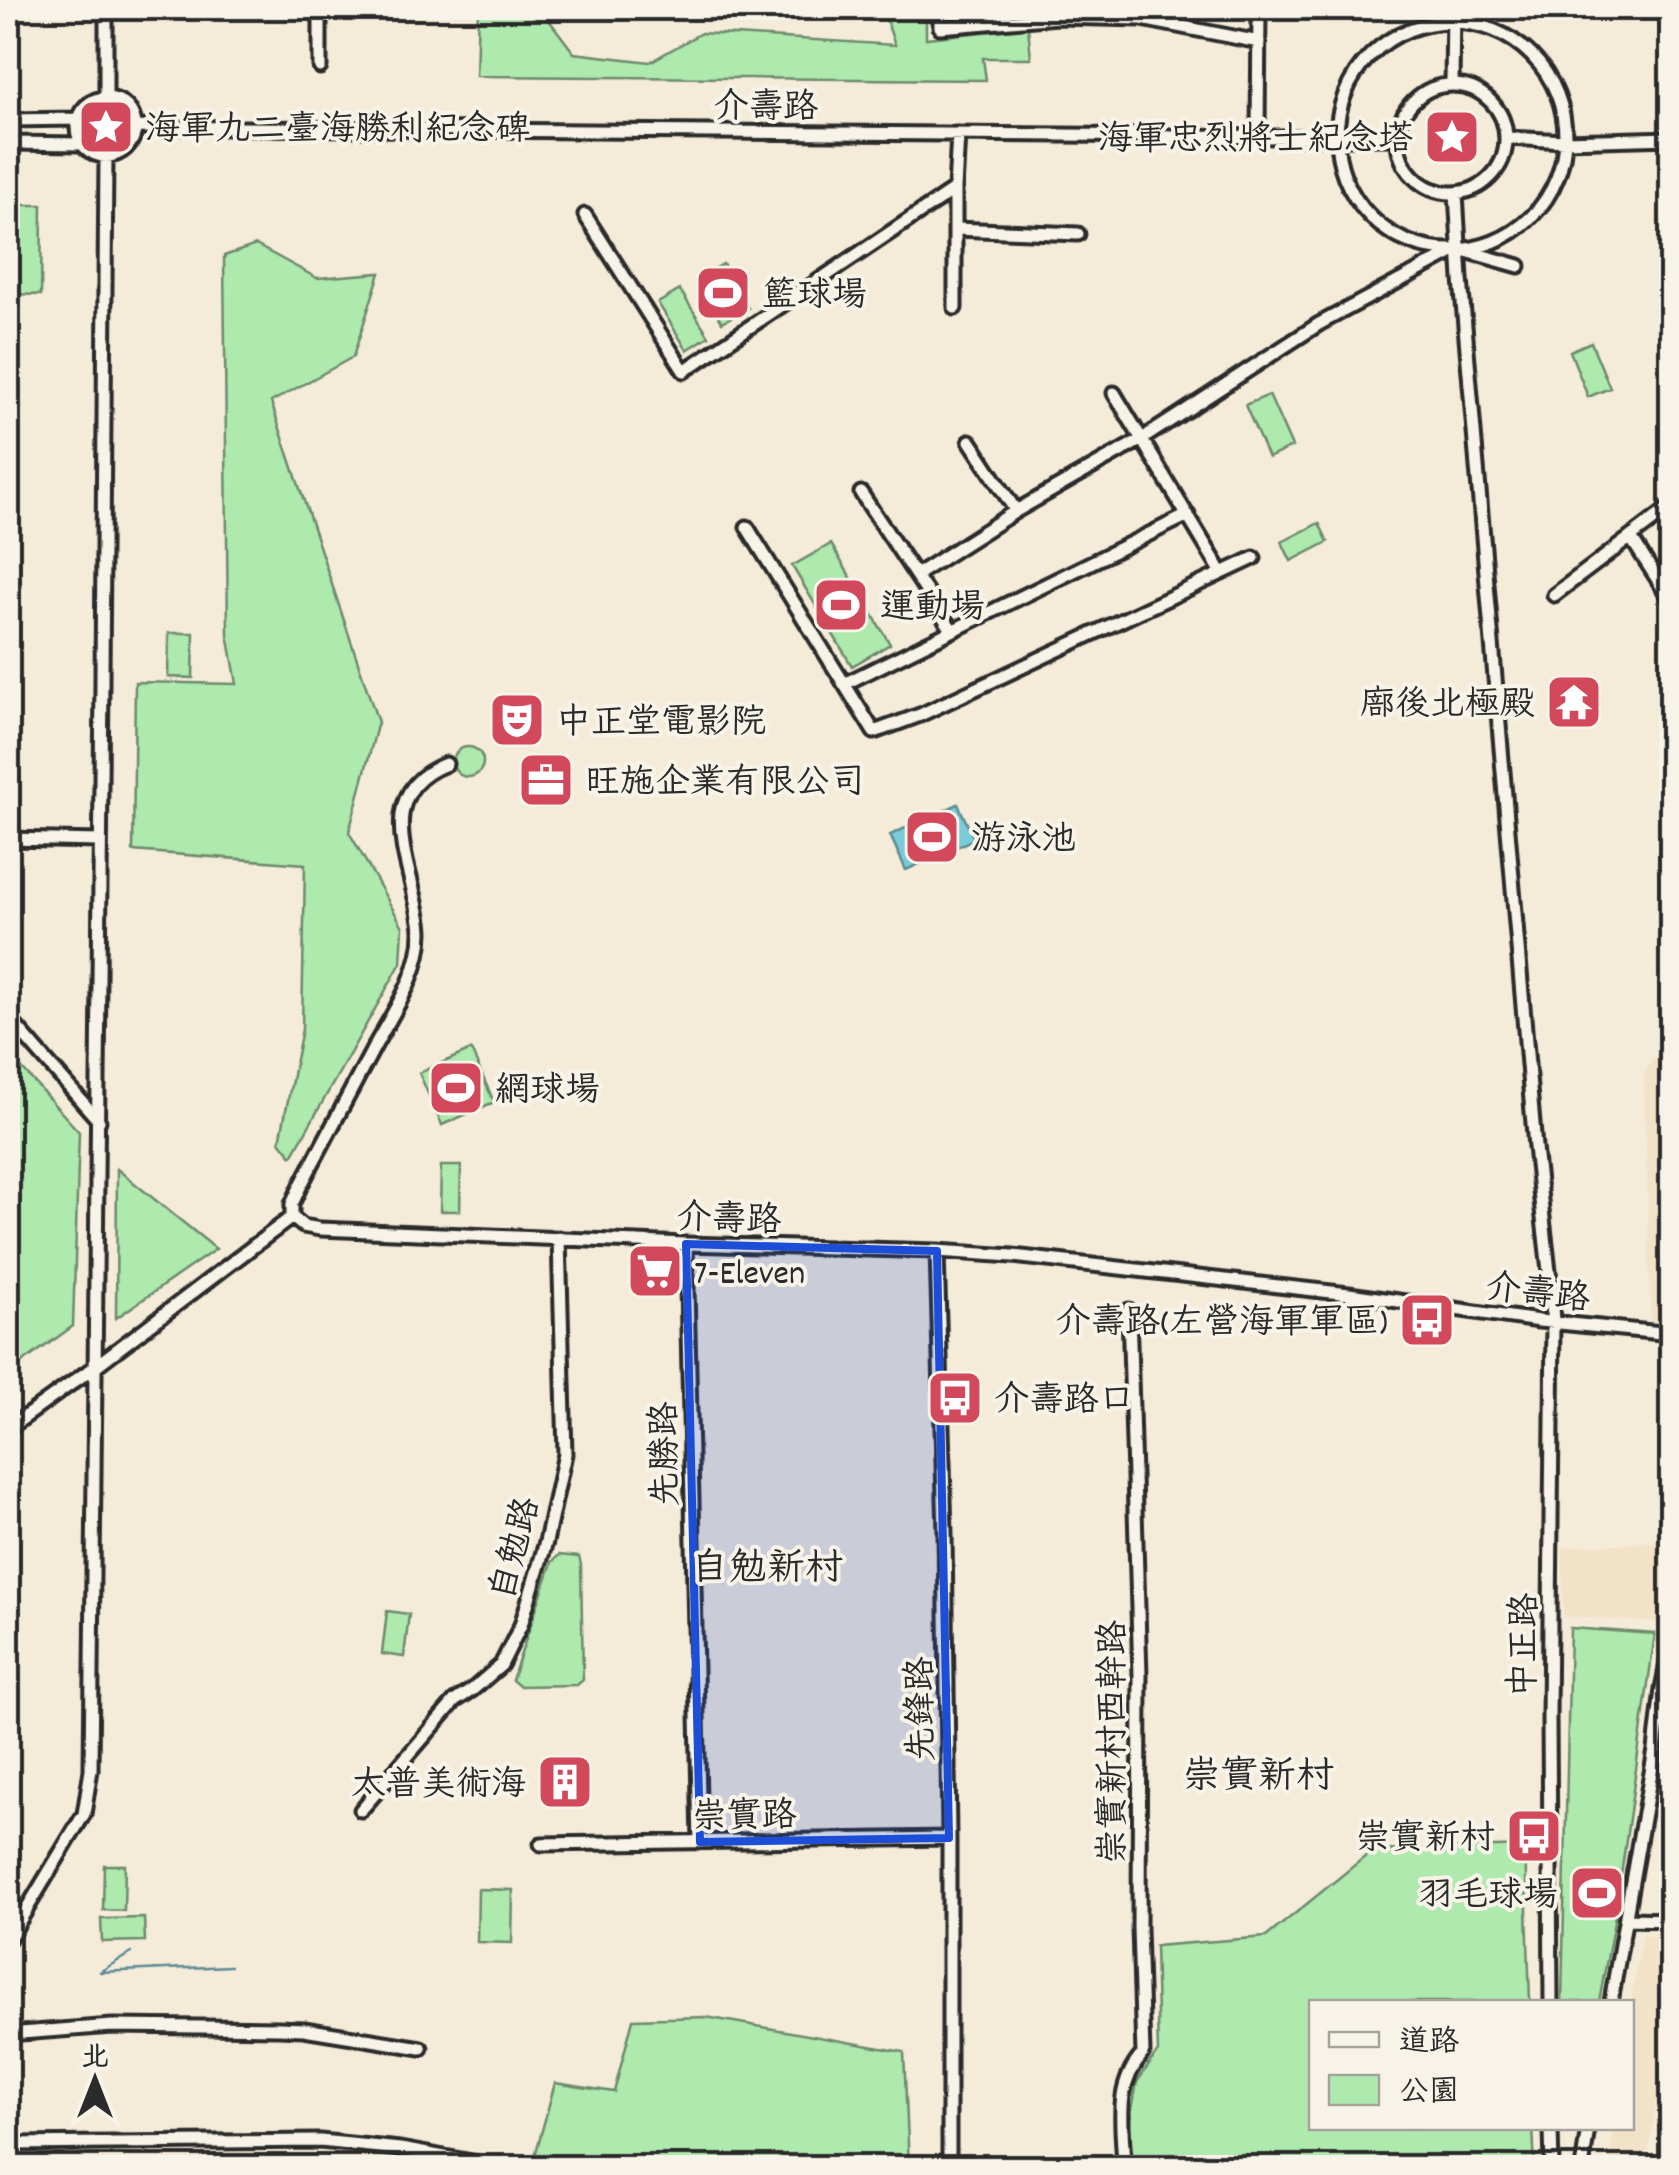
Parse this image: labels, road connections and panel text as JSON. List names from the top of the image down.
{
  "streets": {
    "street": [
      "介壽路",
      "先勝路",
      "自勉路",
      "中正路",
      "先鋒路",
      "崇實新村西幹路",
      "崇實路"
    ]
  },
  "crossings": [
    ["介壽路", "先勝路"],
    ["介壽路", "自勉路"],
    ["介壽路", "中正路"],
    ["介壽路", "先鋒路"],
    ["先勝路", "崇實路"],
    ["先鋒路", "崇實路"]
  ],
  "districts": ["自勉新村", "崇實新村"],
  "places": {
    "place": ["海軍九二臺海勝利紀念碑", "海軍忠烈將士紀念塔"],
    "sports": [
      "籃球場",
      "運動場",
      "游泳池",
      "網球場",
      "羽毛球場"
    ],
    "temple": ["廍後北極殿"],
    "theatre": ["中正堂電影院"],
    "office": ["旺施企業有限公司"],
    "supermarket": ["7-Eleven"],
    "bus stop": ["介壽路(左營海軍軍區)", "介壽路口", "崇實新村"],
    "building": ["太普美術海"]
  },
  "legend": ["道路", "公園"],
  "north": "top"
}
